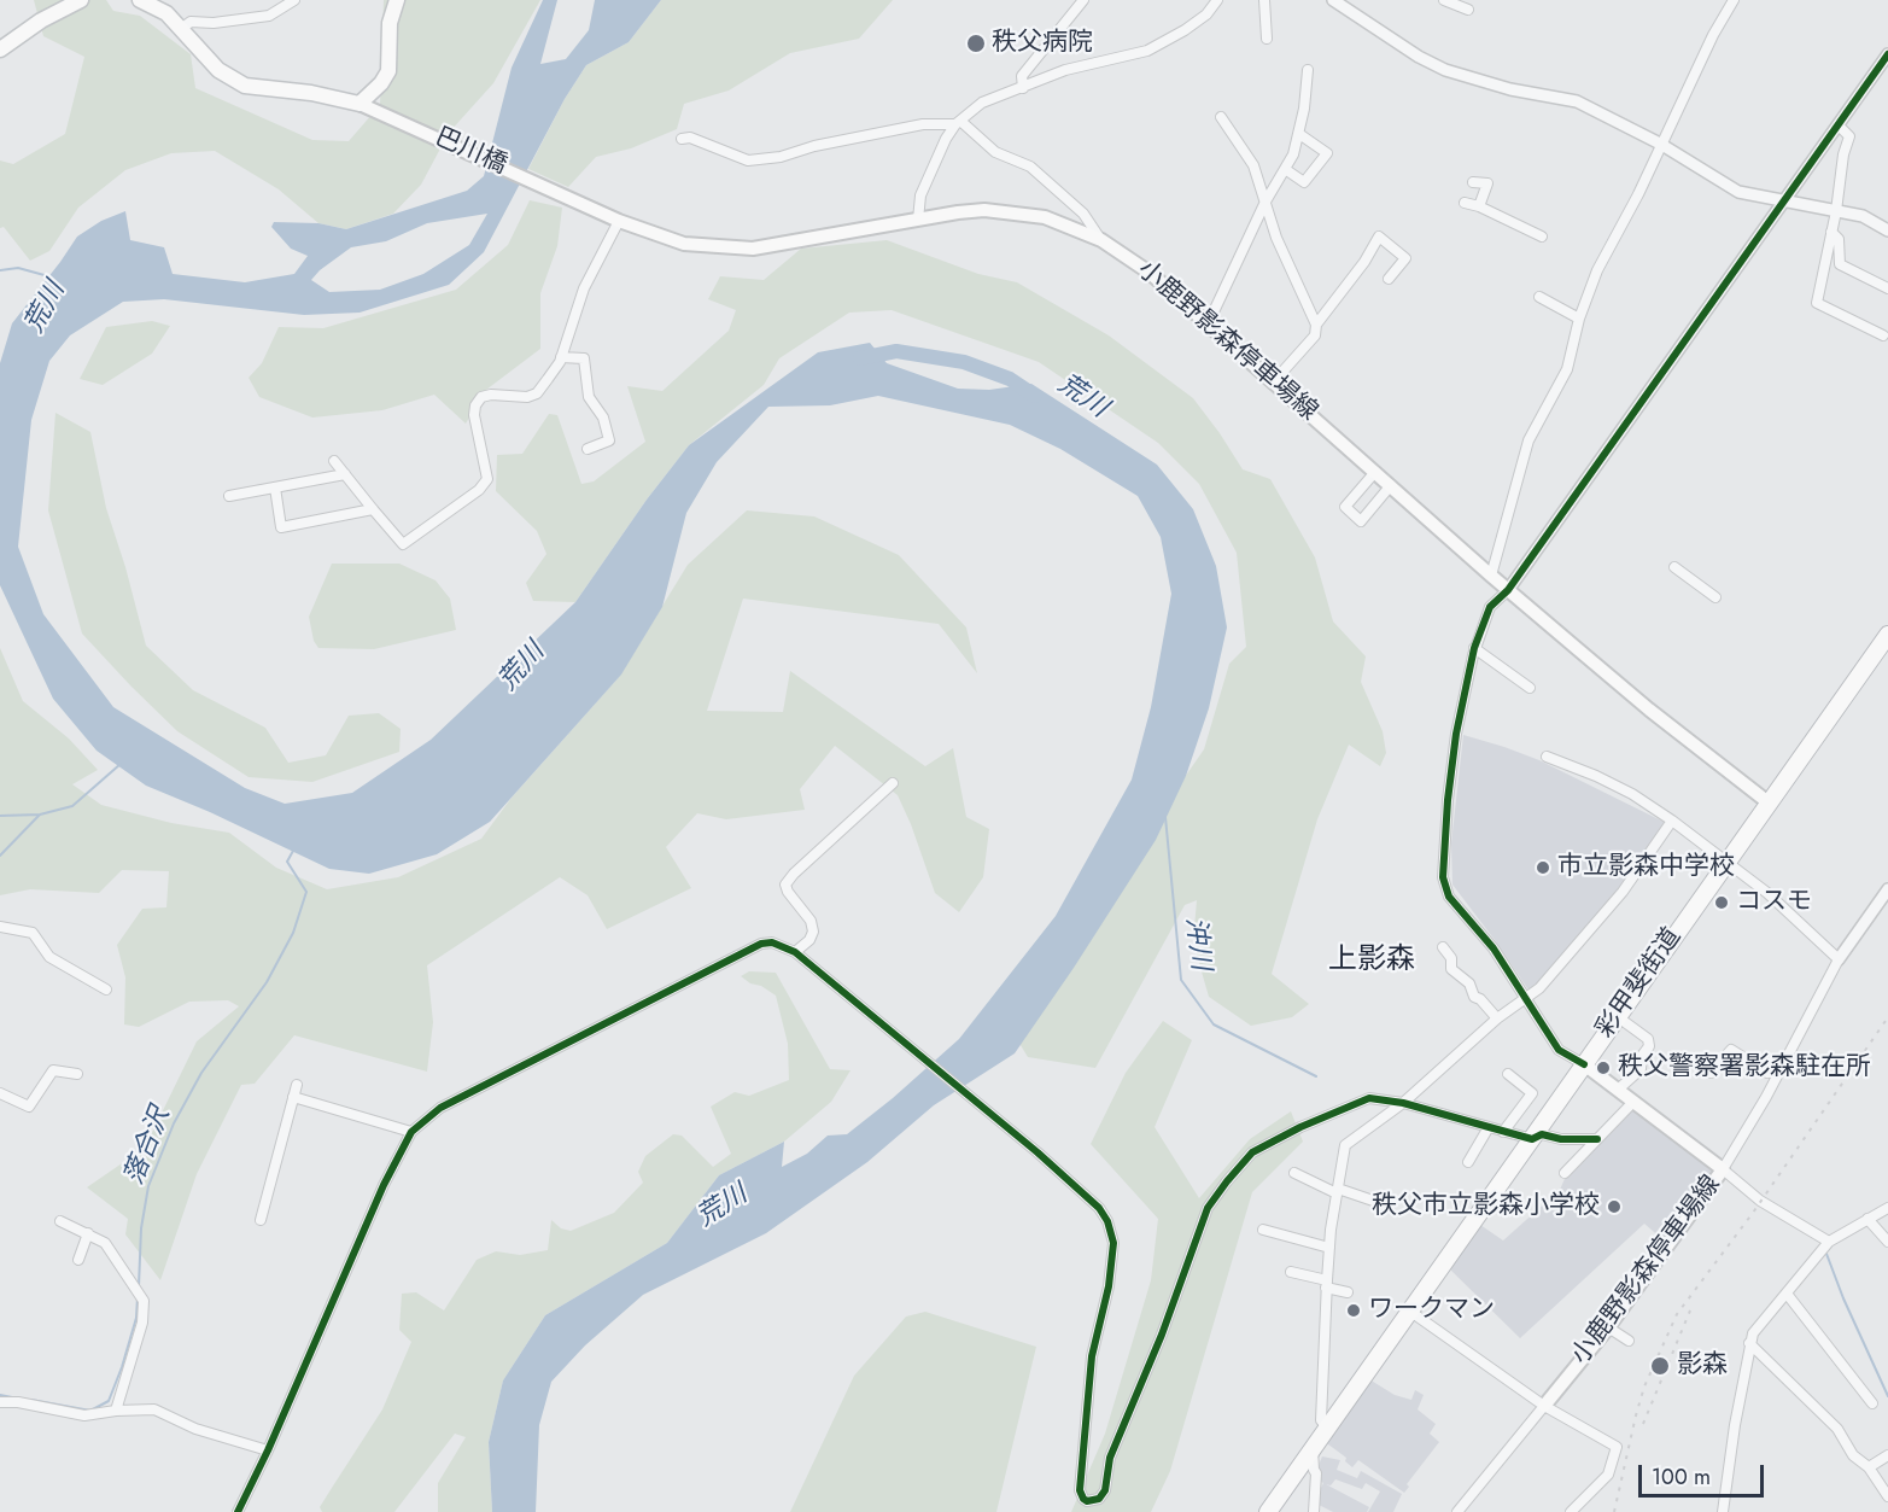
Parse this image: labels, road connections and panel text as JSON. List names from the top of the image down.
{
  "streets": {
    "highway": ["彩甲斐街道"],
    "main road": ["巴川橋", "小鹿野影森停車場線"]
  },
  "crossings": [
    ["巴川橋", "小鹿野影森停車場線"],
    ["小鹿野影森停車場線", "彩甲斐街道"]
  ],
  "districts": ["上影森"],
  "water": ["荒川", "沖川", "落合沢"],
  "places": [
    "秩父病院",
    "市立影森中学校",
    "コスモ",
    "秩父警察署影森駐在所",
    "秩父市立影森小学校",
    "ワークマン",
    "影森"
  ],
  "scale_bar": "100 m"
}
